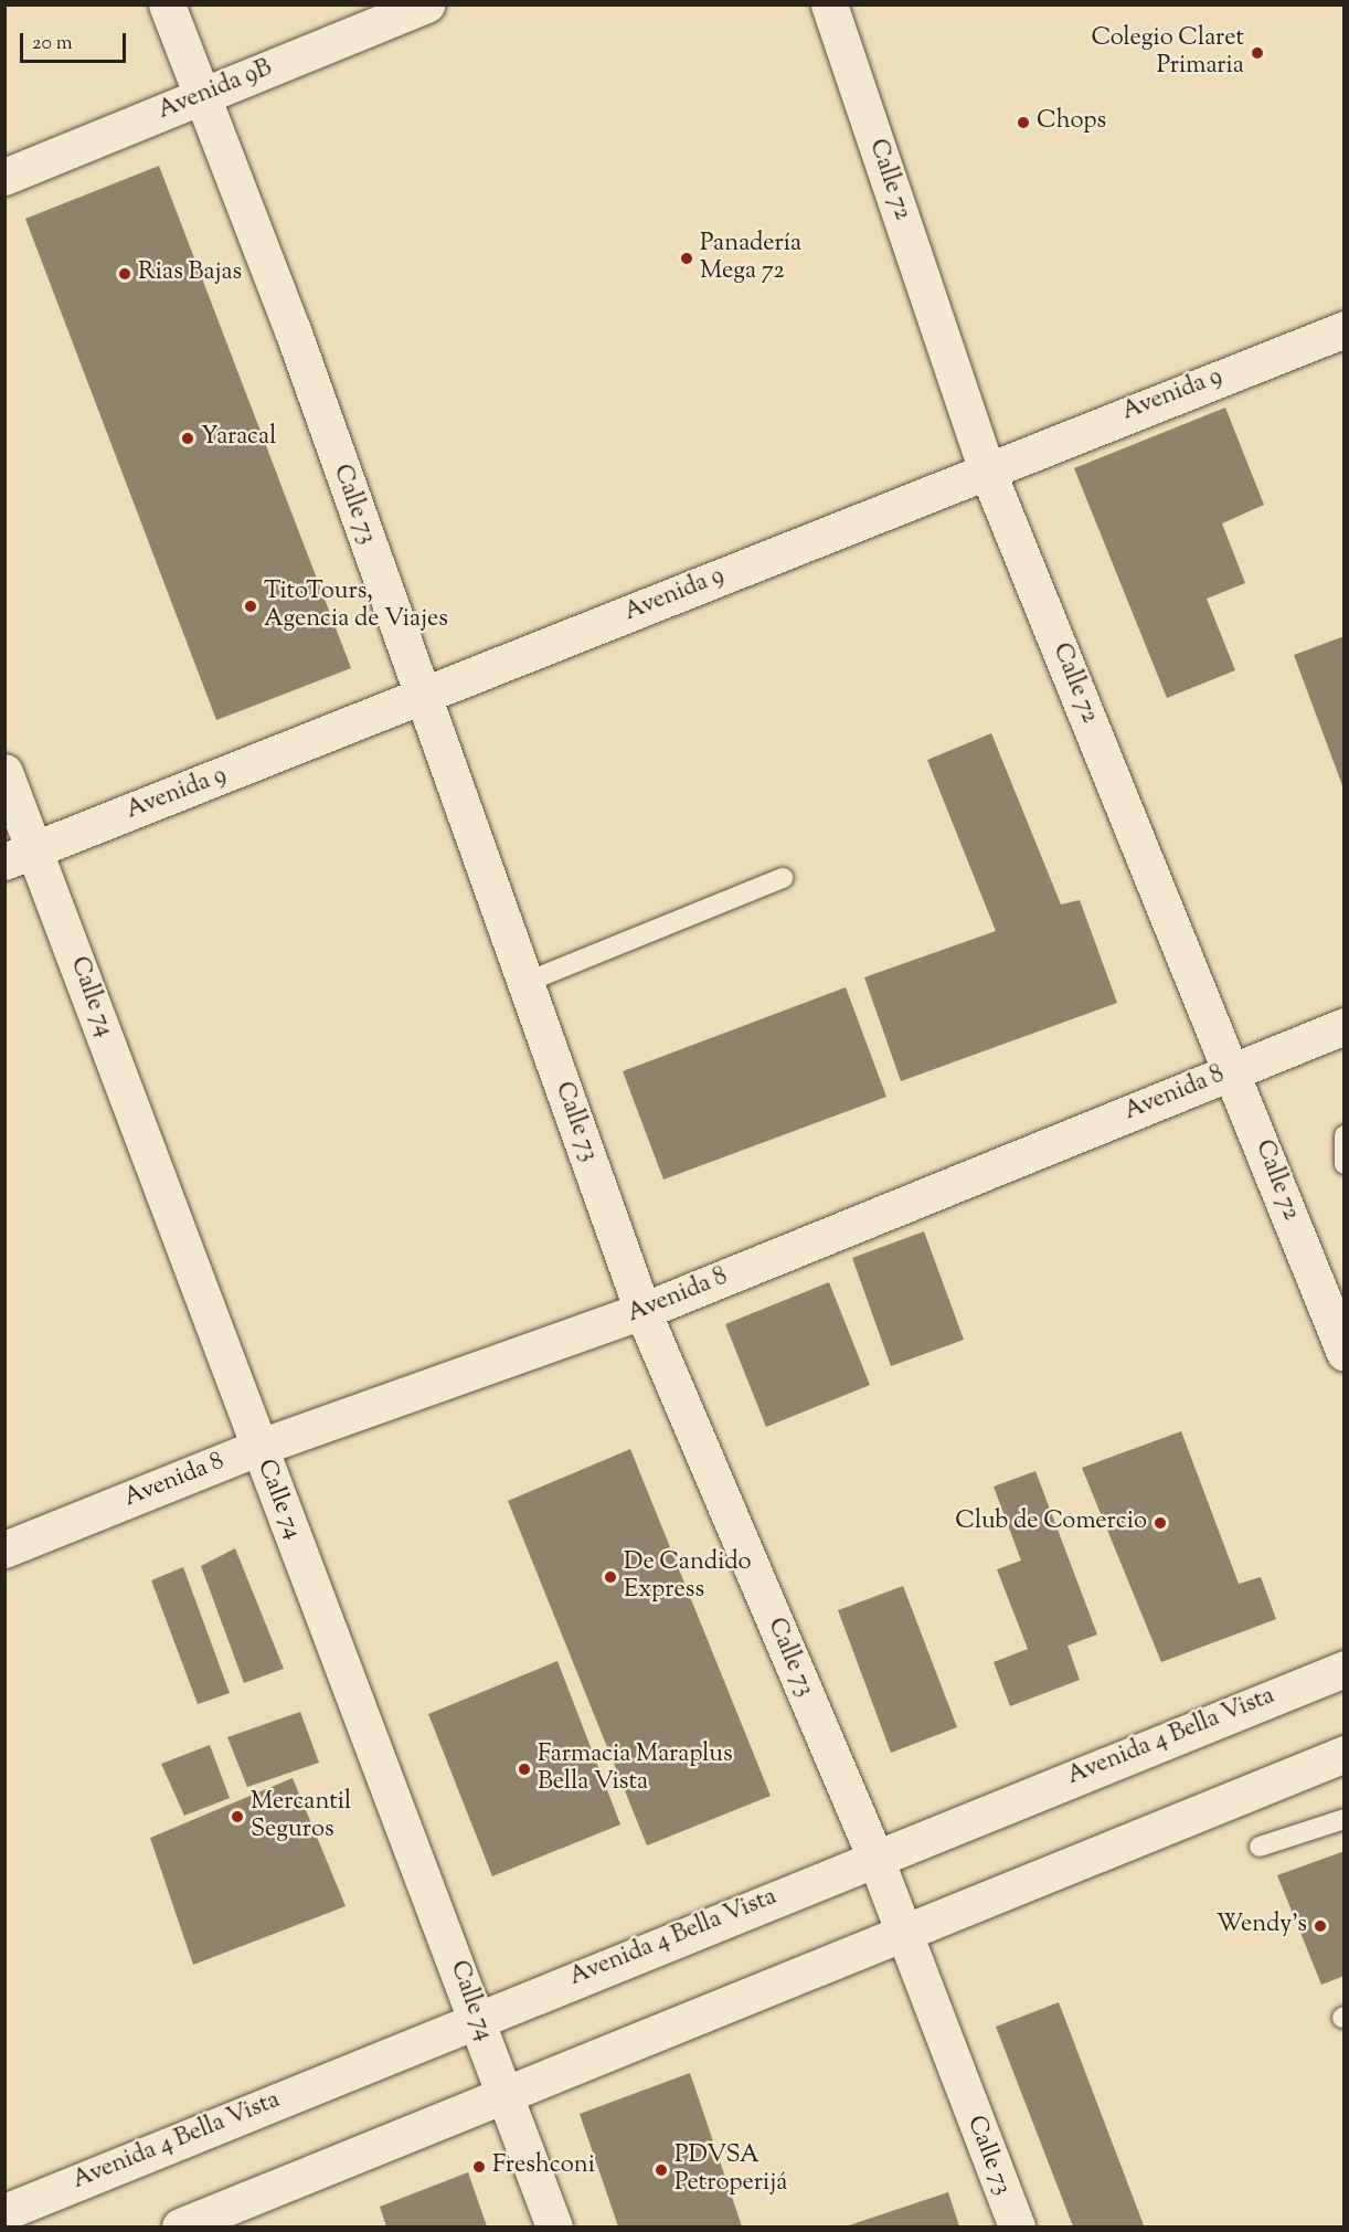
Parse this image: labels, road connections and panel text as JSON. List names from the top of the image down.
{
  "streets": {
    "street": [
      "Avenida 9B",
      "Calle 72",
      "Avenida 9",
      "Calle 73",
      "Calle 74",
      "Avenida 8",
      "Avenida 4 Bella Vista"
    ]
  },
  "crossings": [
    ["Avenida 9B", "Calle 73"],
    ["Calle 72", "Avenida 9"],
    ["Calle 72", "Avenida 8"],
    ["Avenida 9", "Calle 73"],
    ["Avenida 9", "Calle 74"],
    ["Calle 73", "Avenida 8"],
    ["Calle 73", "Avenida 4 Bella Vista"],
    ["Calle 74", "Avenida 8"],
    ["Calle 74", "Avenida 4 Bella Vista"]
  ],
  "places": [
    "Colegio Claret Primaria",
    "Chops",
    "Panadería Mega 72",
    "Rias Bajas",
    "Yaracal",
    "TitoTours, Agencia de Viajes",
    "Club de Comercio",
    "De Candido Express",
    "Farmacia Maraplus Bella Vista",
    "Mercantil Seguros",
    "Wendy's",
    "Freshconi",
    "PDVSA Petroperijá"
  ],
  "scale_bar": "20 m"
}
